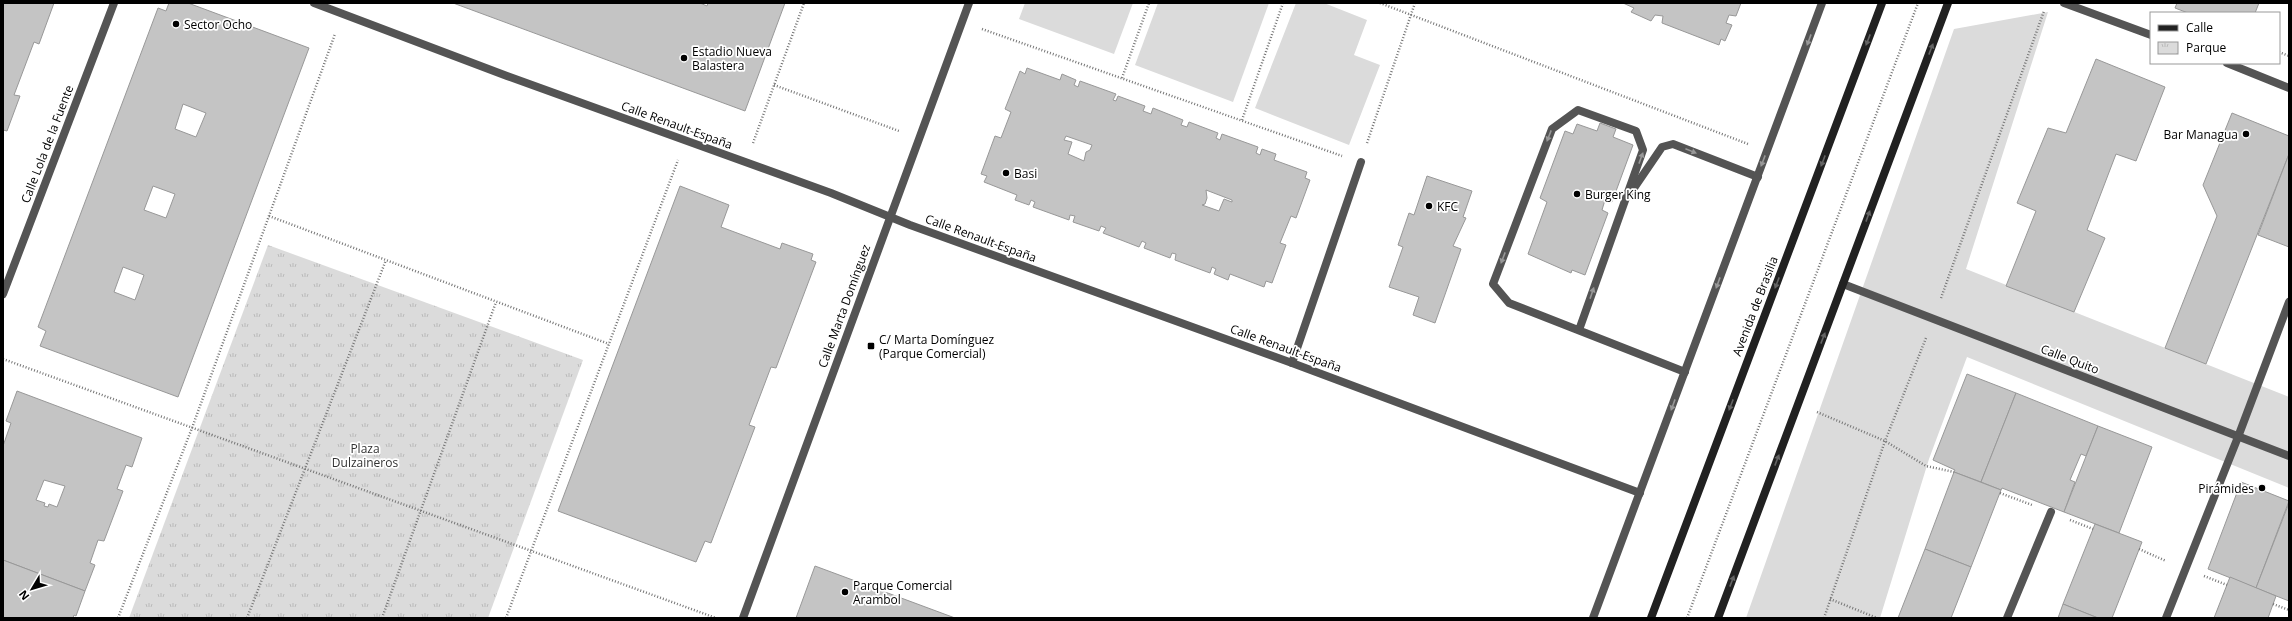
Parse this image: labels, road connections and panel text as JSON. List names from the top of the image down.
{
  "streets": {
    "main road": ["Avenida de Brasilia"],
    "street": [
      "Calle Renault-España",
      "Calle Lola de la Fuente",
      "Calle Marta Domínguez",
      "Calle Quito"
    ]
  },
  "crossings": [
    ["Calle Renault-España", "Calle Marta Domínguez"]
  ],
  "parks": ["Plaza Dulzaineros"],
  "places": {
    "other": [
      "Sector Ocho",
      "Estadio Nueva Balastera",
      "Bar Managua",
      "Basi",
      "Burger King",
      "KFC",
      "Pirámides",
      "Parque Comercial Arambol"
    ],
    "transit": ["C/ Marta Domínguez (Parque Comercial)"]
  },
  "legend": ["Calle", "Parque"],
  "north": "bottom left"
}
